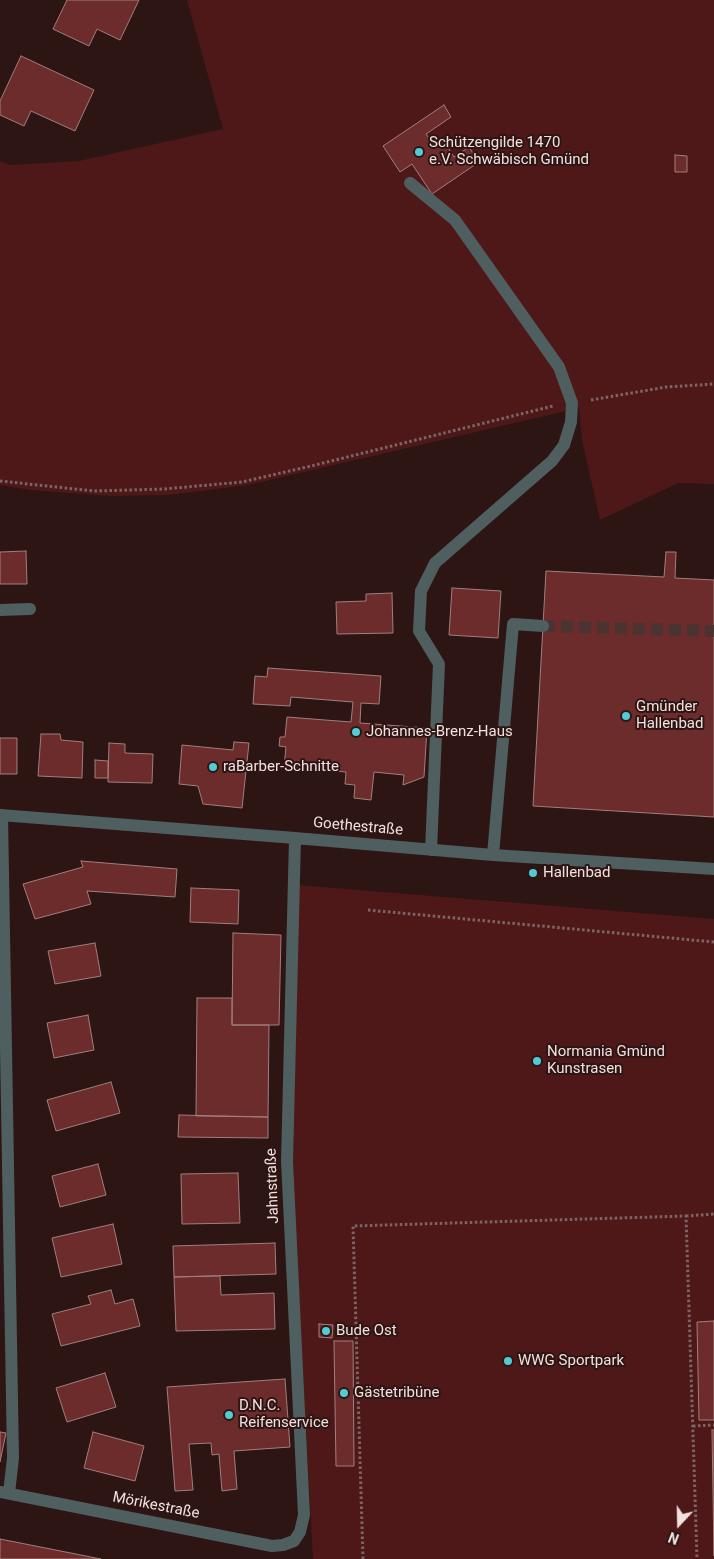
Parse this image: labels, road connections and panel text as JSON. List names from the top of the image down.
{
  "streets": {
    "street": ["Goethestraße", "Jahnstraße", "Mörikestraße"]
  },
  "crossings": [
    ["Goethestraße", "Jahnstraße"],
    ["Jahnstraße", "Mörikestraße"]
  ],
  "places": [
    "Schützengilde 1470 e.V. Schwäbisch Gmünd",
    "Gmünder Hallenbad",
    "Johannes-Brenz-Haus",
    "raBarber-Schnitte",
    "Hallenbad",
    "Normania Gmünd Kunstrasen",
    "Bude Ost",
    "WWG Sportpark",
    "Gästetribüne",
    "D.N.C. Reifenservice"
  ],
  "north": "bottom"
}
